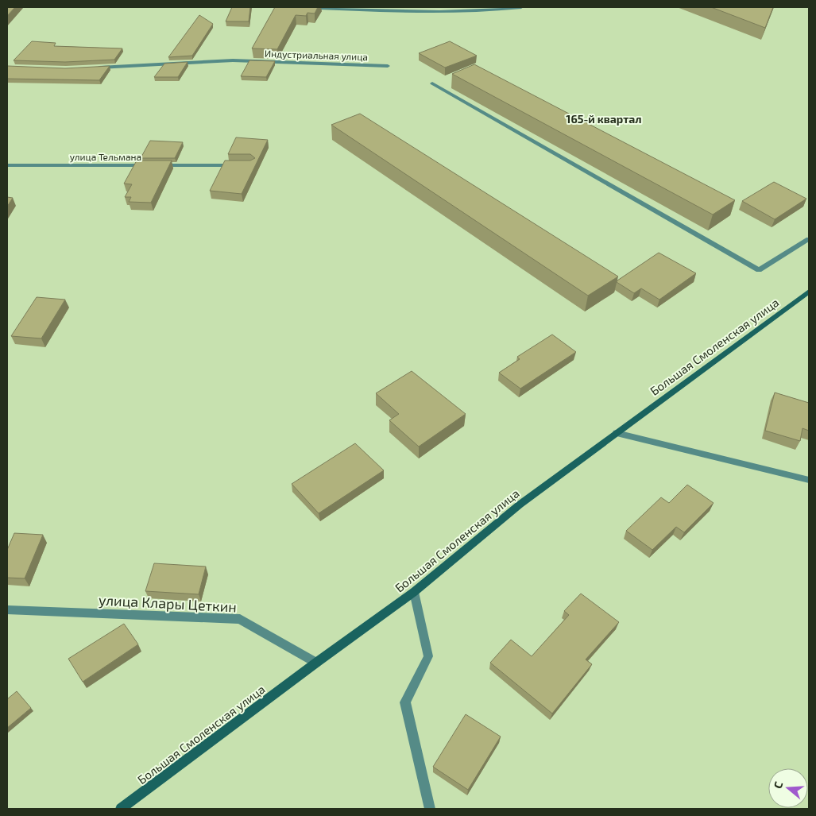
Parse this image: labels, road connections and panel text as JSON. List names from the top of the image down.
{
  "streets": {
    "main road": ["Большая Смоленская улица"],
    "street": ["Индустриальная улица", "улица Тельмана", "улица Клары Цеткин"]
  },
  "crossings": [
    ["Большая Смоленская улица", "улица Клары Цеткин"]
  ],
  "districts": ["165-й квартал"],
  "north": "left"
}
